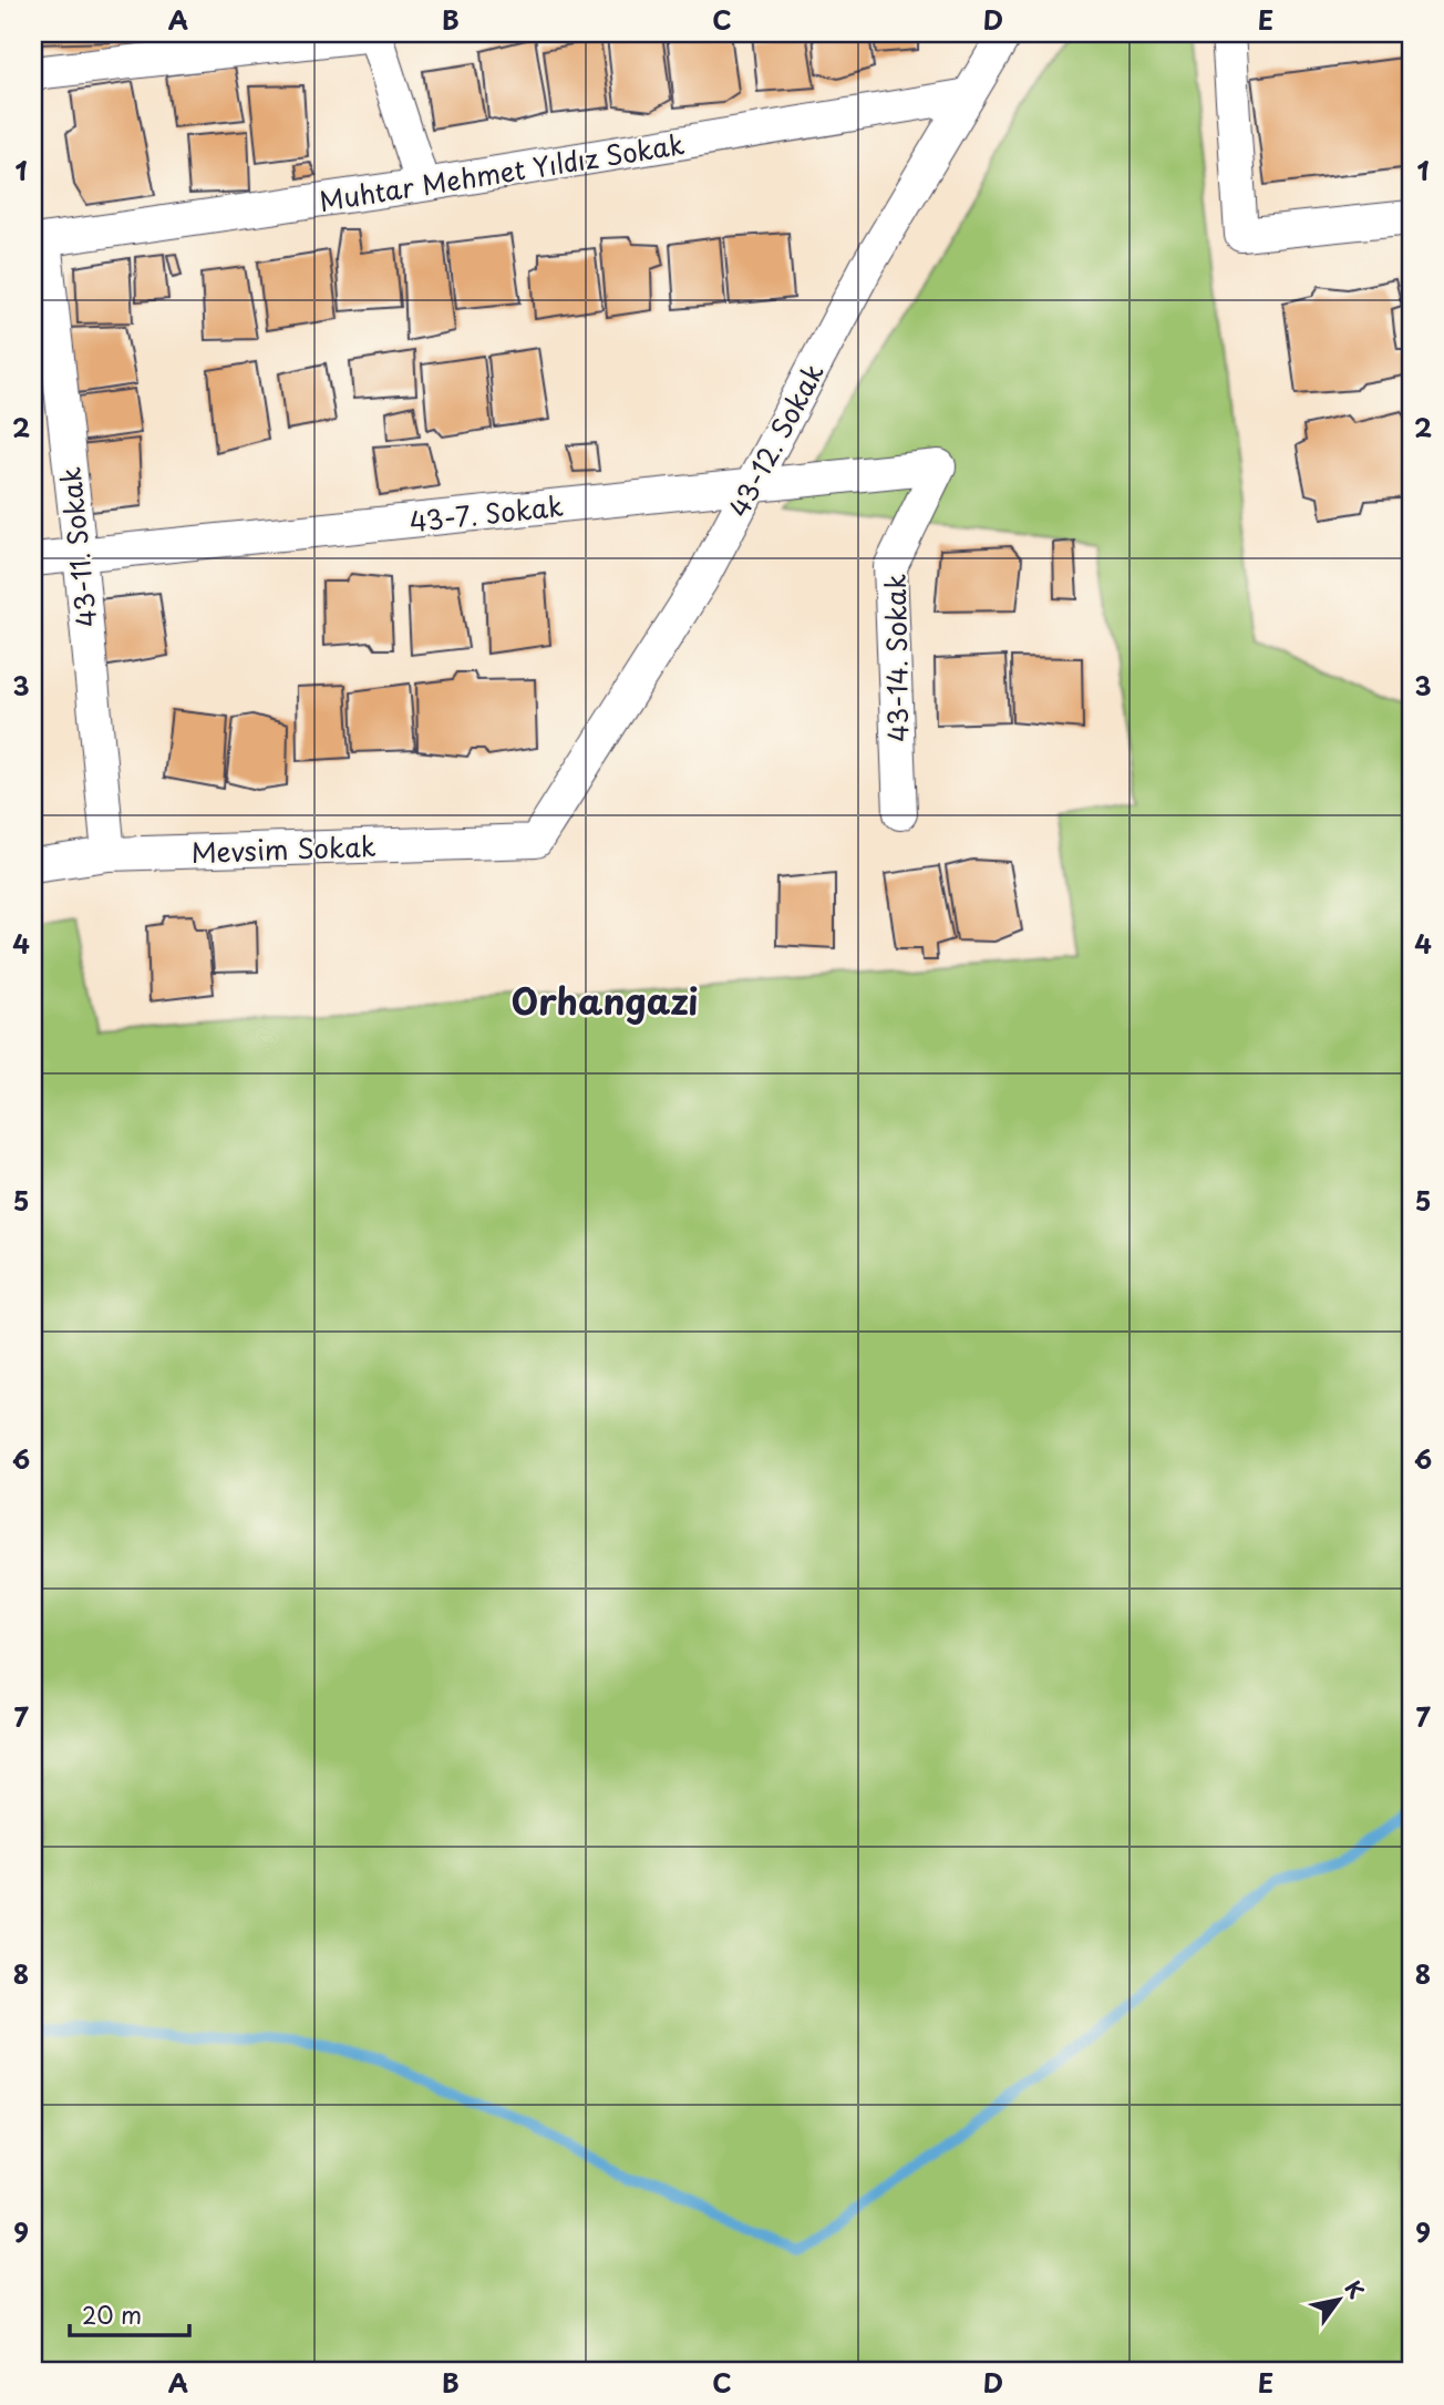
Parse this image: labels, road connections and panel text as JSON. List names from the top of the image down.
{
  "streets": {
    "street": [
      "Muhtar Mehmet Yıldız Sokak",
      "43-12. Sokak",
      "43-7. Sokak",
      "43-11. Sokak",
      "43-14. Sokak",
      "Mevsim Sokak"
    ]
  },
  "crossings": [
    ["Muhtar Mehmet Yıldız Sokak", "43-12. Sokak"],
    ["Muhtar Mehmet Yıldız Sokak", "43-11. Sokak"],
    ["43-12. Sokak", "43-7. Sokak"],
    ["43-12. Sokak", "Mevsim Sokak"],
    ["43-7. Sokak", "43-11. Sokak"],
    ["43-7. Sokak", "43-14. Sokak"],
    ["43-11. Sokak", "Mevsim Sokak"]
  ],
  "districts": ["Orhangazi"],
  "scale_bar": "20 m",
  "north": "top right",
  "grid": {
    "columns": [
      "A",
      "B",
      "C",
      "D",
      "E"
    ],
    "rows": [
      "1",
      "2",
      "3",
      "4",
      "5",
      "6",
      "7",
      "8",
      "9"
    ]
  }
}
